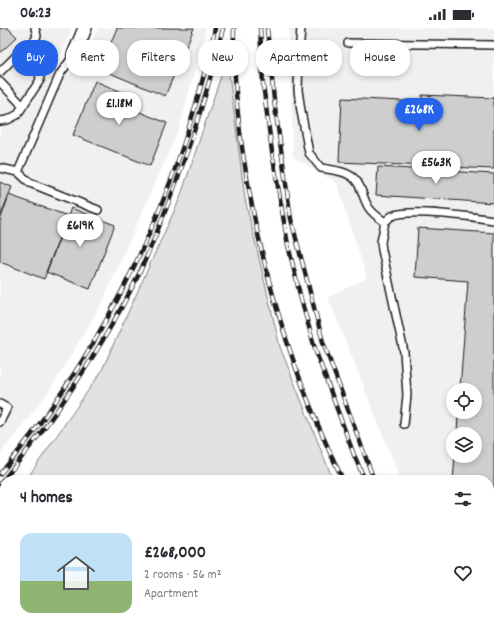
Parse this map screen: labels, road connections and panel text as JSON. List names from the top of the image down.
{
  "page": {
    "status": "06:23",
    "chip": [
      "Buy",
      "Rent",
      "Filters",
      "New",
      "Apartment",
      "House"
    ],
    "price": [
      "£1.18M",
      "£268K",
      "£563K",
      "£619K"
    ],
    "heading": "4 homes",
    "list": [
      {
        "name": "£268,000",
        "note": "2 rooms · 56 m² · Apartment"
      }
    ]
  }
}
